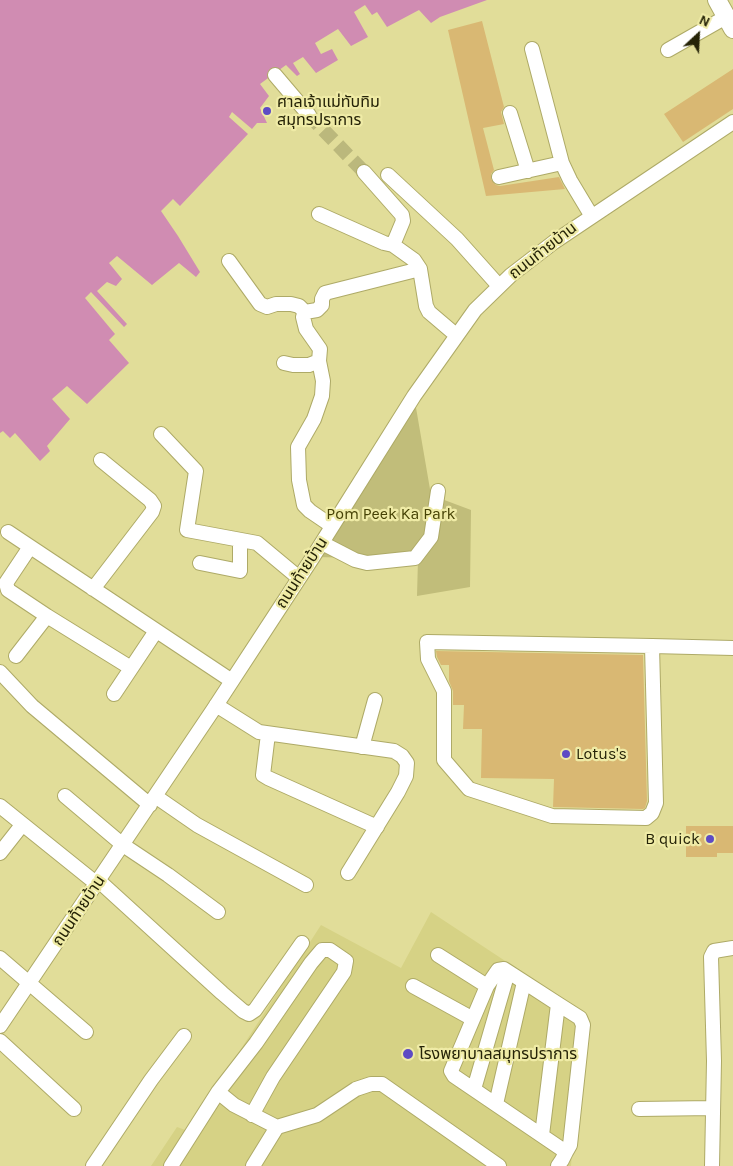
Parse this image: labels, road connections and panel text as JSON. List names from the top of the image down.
{
  "streets": {
    "street": ["ถนนท้ายบ้าน"]
  },
  "parks": ["Pom Peek Ka Park"],
  "places": [
    "ศาลเจ้าแม่ทับทิม สมุทรปราการ",
    "Lotus's",
    "B quick",
    "โรงพยาบาลสมุทรปราการ"
  ],
  "north": "top right"
}
